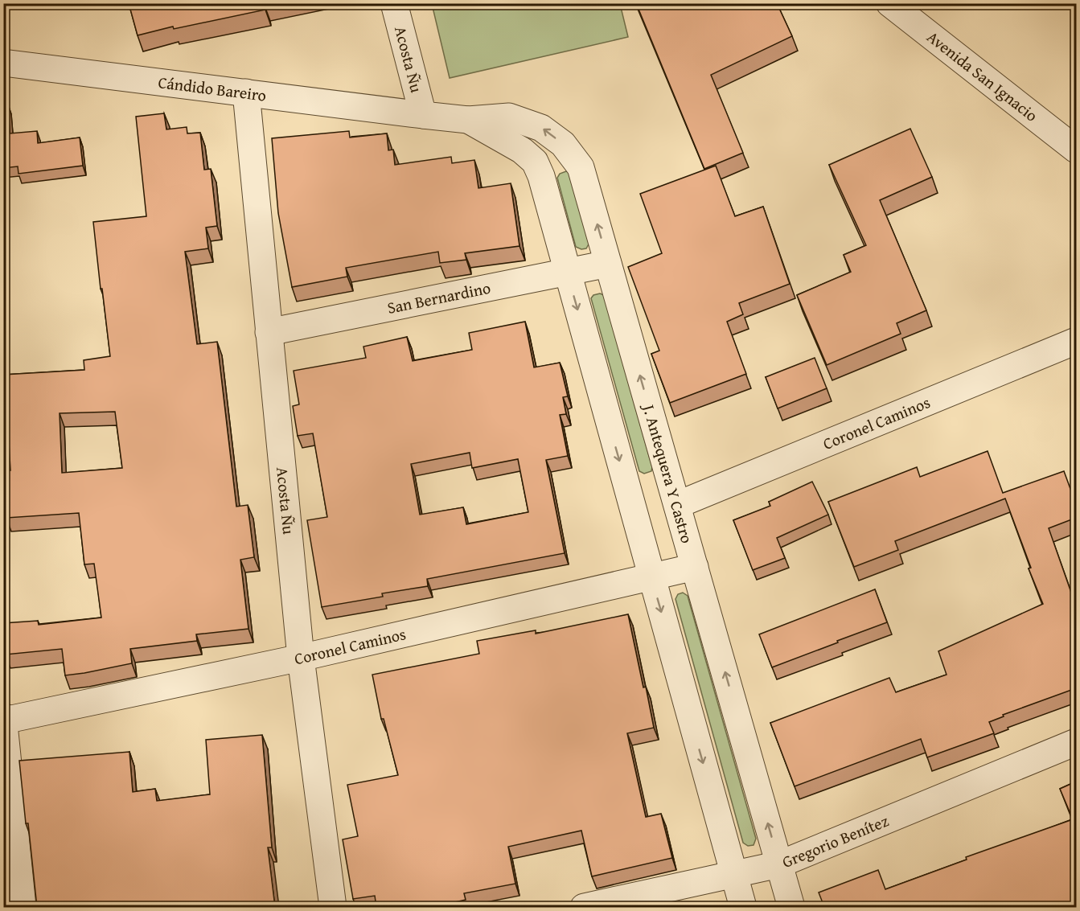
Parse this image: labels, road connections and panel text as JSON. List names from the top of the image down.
{
  "streets": {
    "street": [
      "Acosta Ñu",
      "Avenida San Ignacio",
      "Cándido Bareiro",
      "San Bernardino",
      "Coronel Caminos",
      "J. Antequera Y Castro",
      "Gregorio Benítez"
    ]
  },
  "crossings": [
    ["Acosta Ñu", "Cándido Bareiro"],
    ["Acosta Ñu", "San Bernardino"],
    ["Acosta Ñu", "Coronel Caminos"],
    ["Acosta Ñu", "J. Antequera Y Castro"],
    ["Cándido Bareiro", "J. Antequera Y Castro"],
    ["San Bernardino", "J. Antequera Y Castro"],
    ["Coronel Caminos", "J. Antequera Y Castro"],
    ["J. Antequera Y Castro", "Gregorio Benítez"]
  ]
}
